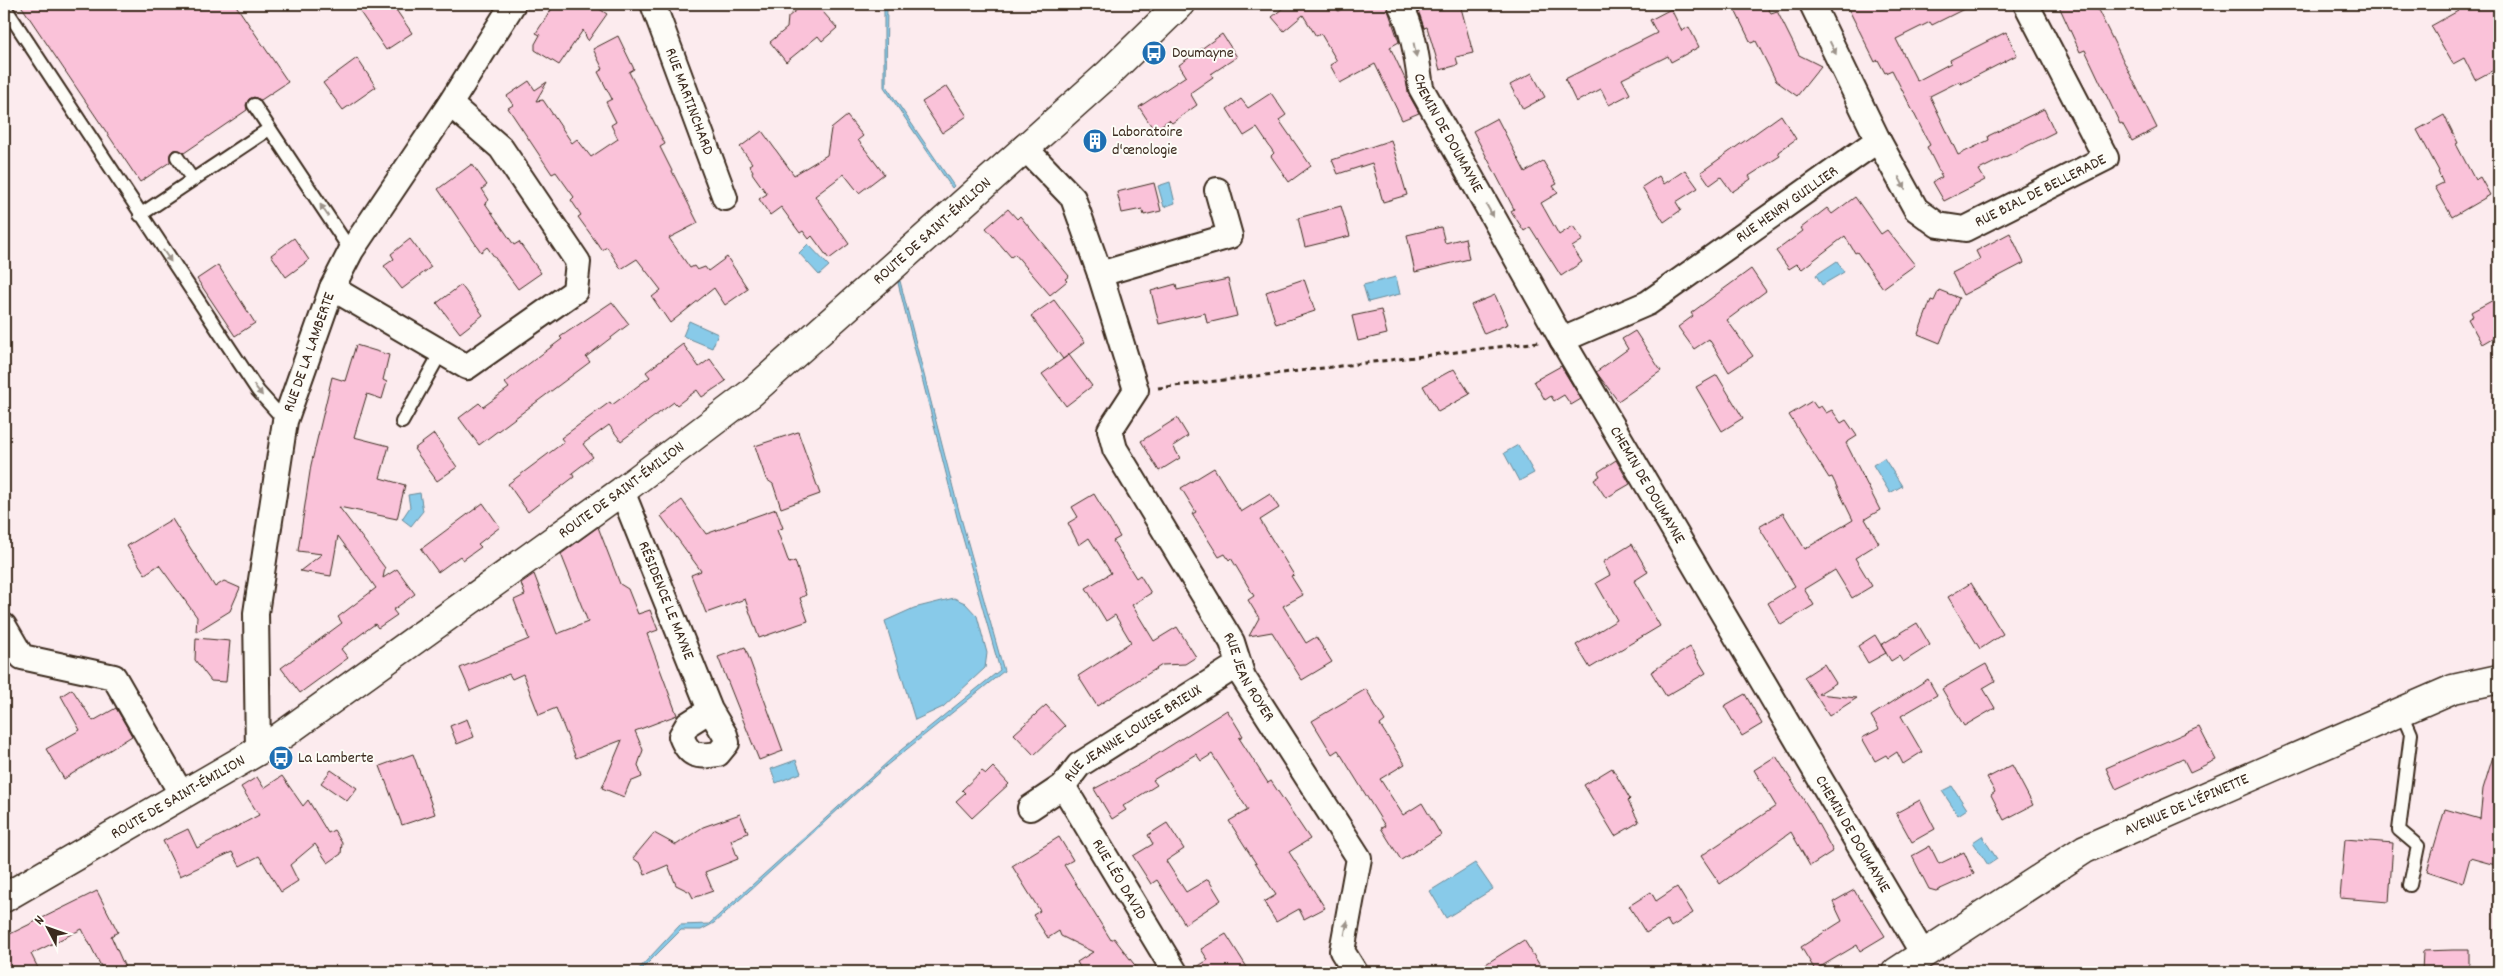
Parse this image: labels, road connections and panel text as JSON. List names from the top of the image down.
{
  "streets": {
    "street": [
      "RUE MARTINCHARD",
      "CHEMIN DE DOUMAYNE",
      "RUE BIAL DE BELLERADE",
      "RUE HENRY GUILLIER",
      "ROUTE DE SAINT-ÉMILION",
      "RUE DE LA LAMBERTE",
      "RÉSIDENCE LE MAYNE",
      "RUE JEAN ROYER",
      "RUE JEANNE LOUISE BRIEUX",
      "AVENUE DE L'ÉPINETTE",
      "RUE LÉO DAVID"
    ]
  },
  "crossings": [
    ["CHEMIN DE DOUMAYNE", "RUE HENRY GUILLIER"],
    ["CHEMIN DE DOUMAYNE", "AVENUE DE L'ÉPINETTE"],
    ["RUE BIAL DE BELLERADE", "RUE HENRY GUILLIER"],
    ["ROUTE DE SAINT-ÉMILION", "RUE DE LA LAMBERTE"],
    ["ROUTE DE SAINT-ÉMILION", "RÉSIDENCE LE MAYNE"],
    ["RUE JEAN ROYER", "RUE JEANNE LOUISE BRIEUX"],
    ["RUE JEANNE LOUISE BRIEUX", "RUE LÉO DAVID"]
  ],
  "one_way": ["RUE JEAN ROYER"],
  "places": {
    "bus stop": ["Doumayne", "La Lamberte"],
    "building": ["Laboratoire d'œnologie"]
  },
  "north": "top left"
}
